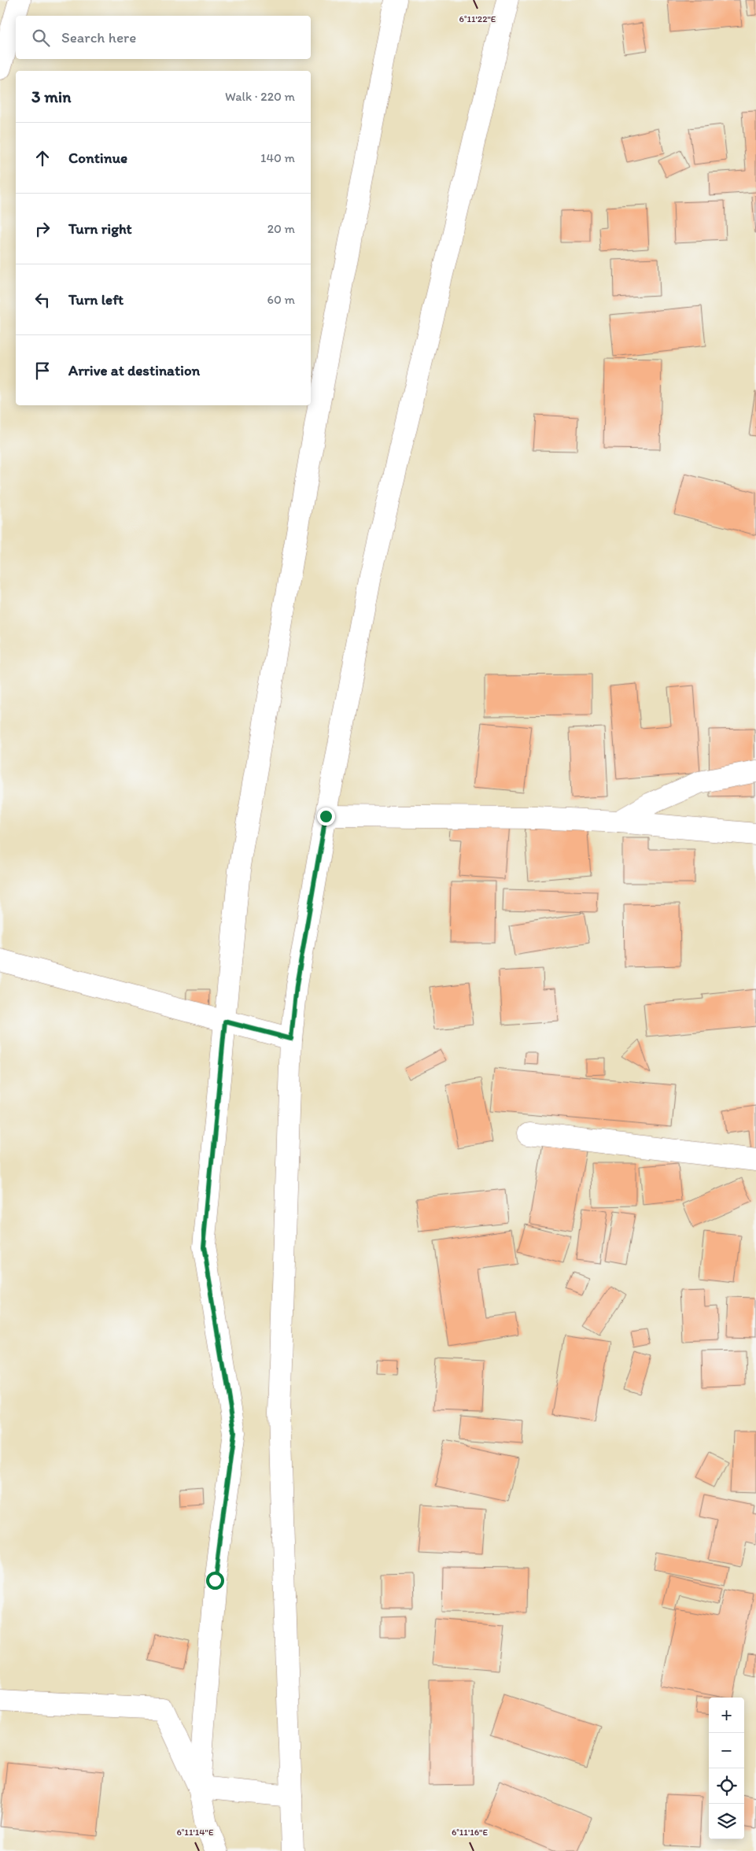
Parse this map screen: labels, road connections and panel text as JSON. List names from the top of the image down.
{
  "page": {
    "search": "Search here",
    "heading": ["3 min", "Walk · 220 m"],
    "list": [
      ["Continue", "140 m"],
      ["Turn right", "20 m"],
      ["Turn left", "60 m"],
      "Arrive at destination"
    ],
    "map_buttons": ["+", "−"]
  },
  "coordinates": ["6°11'22\"E", "6°11'14\"E", "6°11'16\"E"]
}
